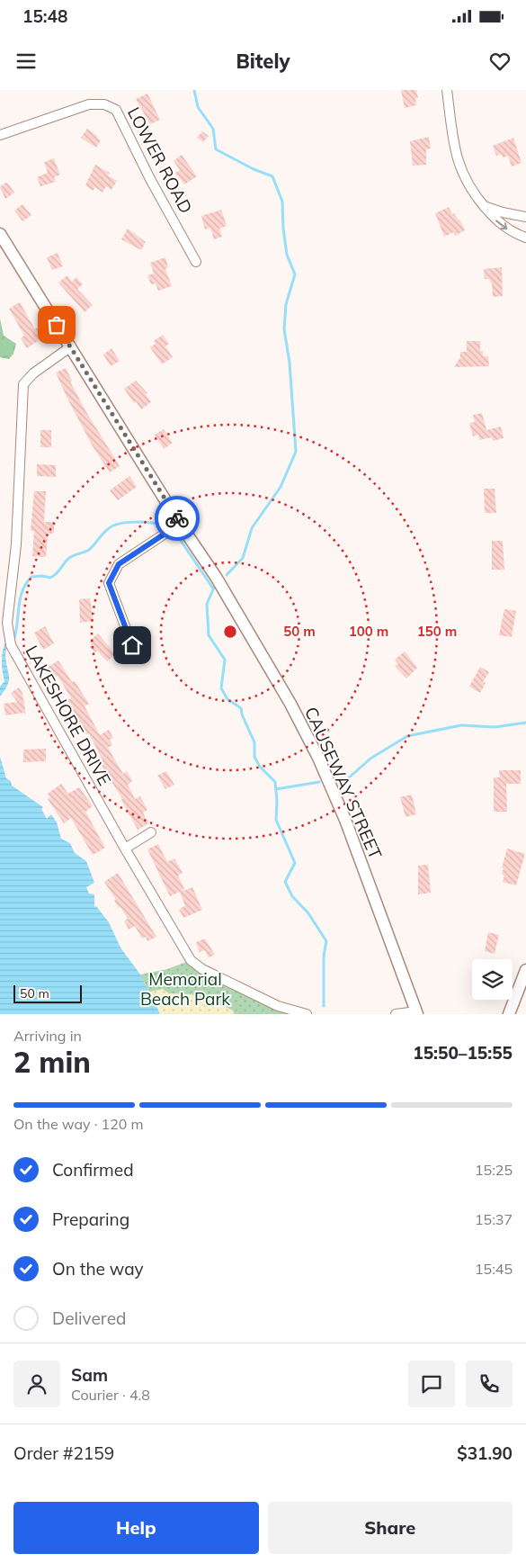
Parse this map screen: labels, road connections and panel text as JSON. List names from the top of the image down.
{
  "streets": {
    "street": ["LOWER ROAD", "LAKESHORE DRIVE", "CAUSEWAY STREET"]
  },
  "crossings": [
    ["LAKESHORE DRIVE", "CAUSEWAY STREET"]
  ],
  "parks": ["Memorial Beach Park"],
  "scale_bar": "50 m",
  "page": {
    "status": "15:48",
    "header": "Bitely",
    "scale": "50 m",
    "heading": ["2 min", "Arriving in", "15:50–15:55"],
    "panel": [
      "Sam",
      "Courier · 4.8",
      "Order #2159",
      "$31.90"
    ],
    "bar": "On the way · 120 m",
    "list": [
      ["Confirmed", "15:25"],
      ["Preparing", "15:37"],
      ["On the way", "15:45"],
      "Delivered"
    ],
    "buttons": ["Help", "Share"]
  },
  "rings": ["50 m", "100 m", "150 m"]
}
